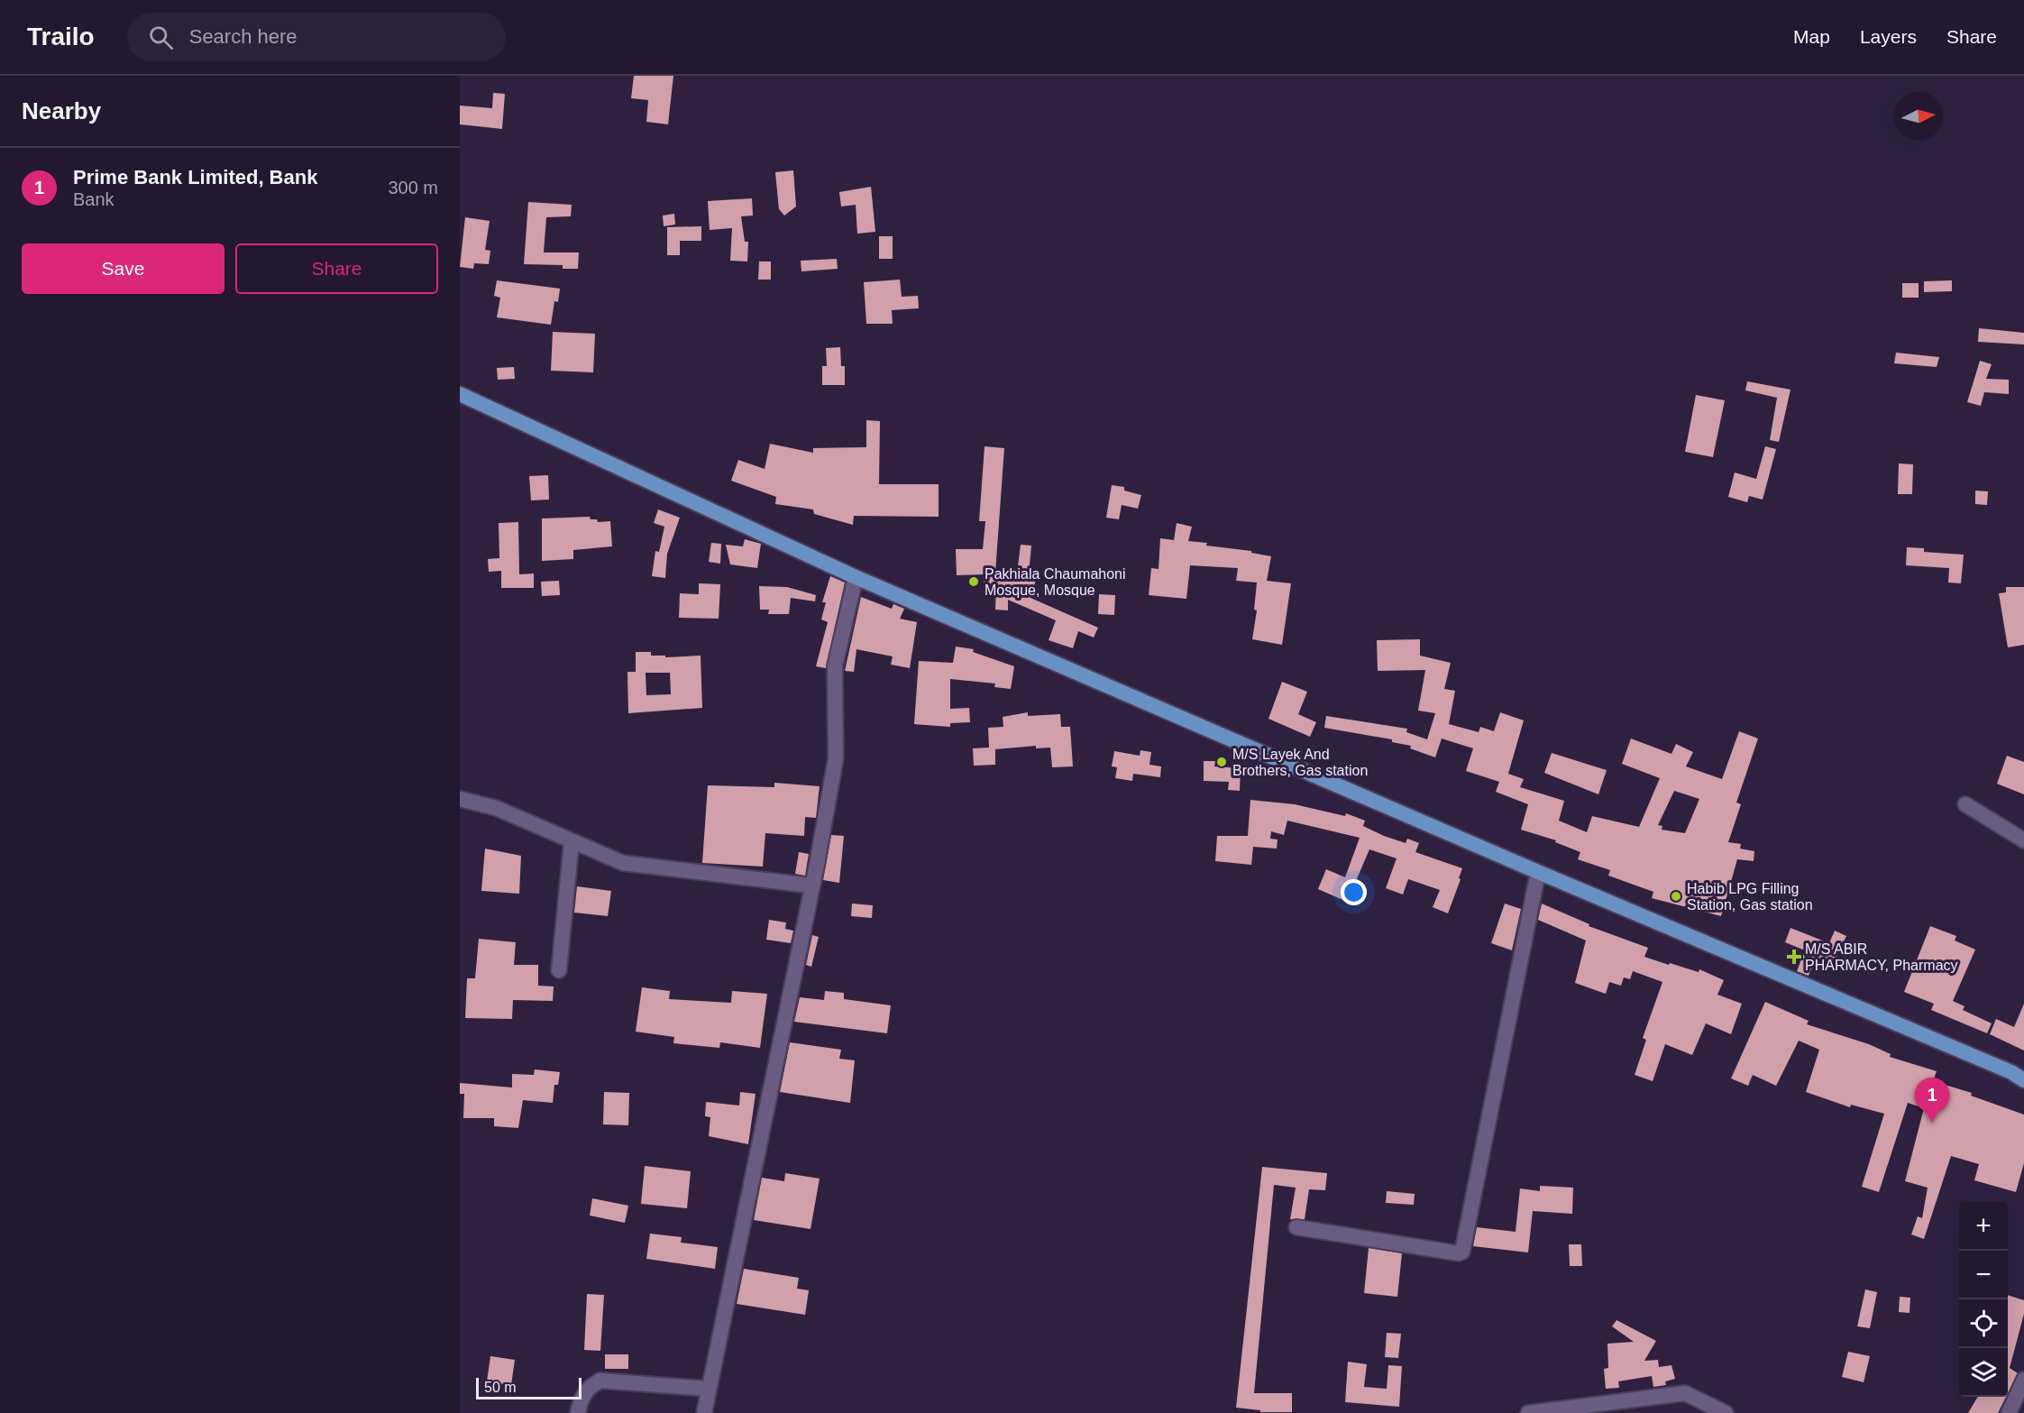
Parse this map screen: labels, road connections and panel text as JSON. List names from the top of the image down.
{
  "places": {
    "other": ["Pakhiala Chaumahoni Mosque, Mosque", "M/S Layek And Brothers, Gas station", "Habib LPG Filling Station, Gas station"],
    "health": ["M/S ABIR PHARMACY, Pharmacy"]
  },
  "scale_bar": "50 m",
  "north": "right",
  "page": {
    "header": "Trailo",
    "search": "Search here",
    "nav": ["Map", "Layers", "Share"],
    "heading": "Nearby",
    "list": [
      {
        "mark": "1",
        "name": "Prime Bank Limited, Bank",
        "note": "Bank",
        "value": "300 m"
      }
    ],
    "buttons": ["Save", "Share"],
    "pins": "1",
    "map_buttons": ["+", "−"],
    "scale": "50 m"
  }
}
